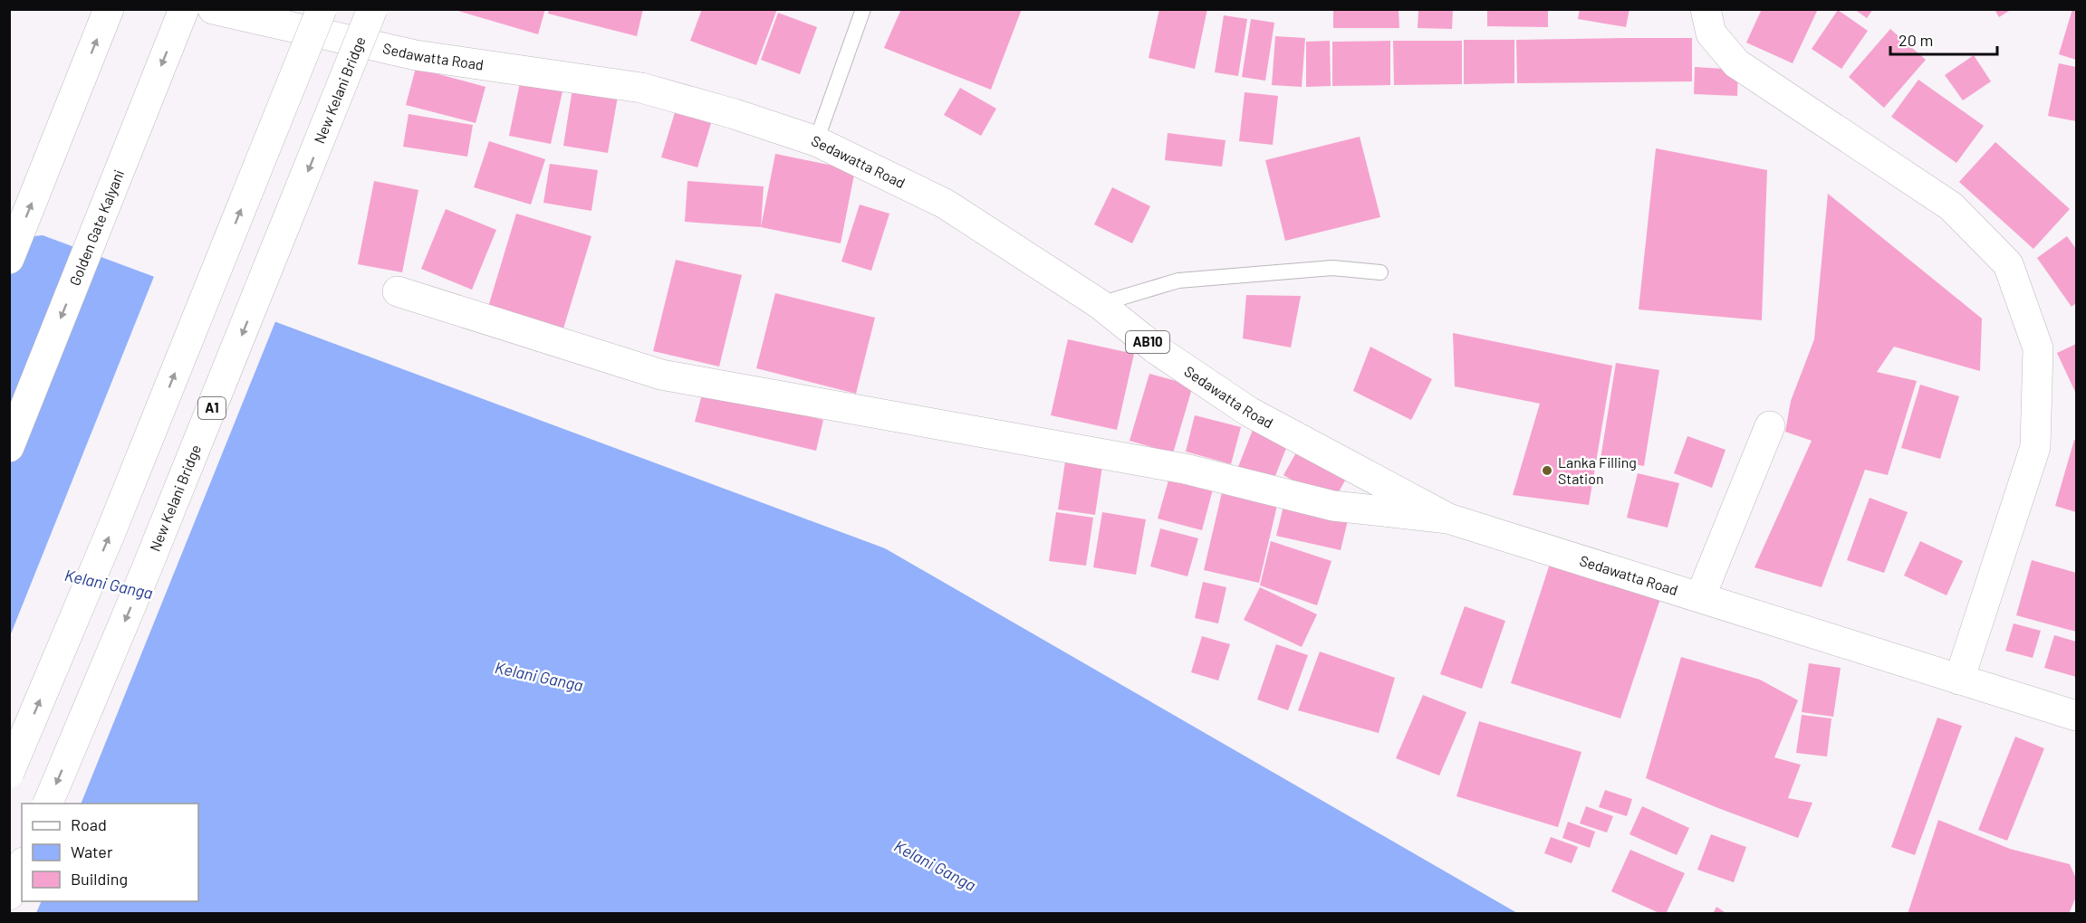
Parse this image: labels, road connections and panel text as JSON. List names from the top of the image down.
{
  "streets": {
    "main road": [
      "Sedawatta Road",
      "New Kelani Bridge",
      "Golden Gate Kalyani",
      "AB10",
      "A1"
    ]
  },
  "water": ["Kelani Ganga"],
  "places": ["Lanka Filling Station"],
  "legend": ["Road", "Water", "Building"],
  "scale_bar": "20 m"
}
